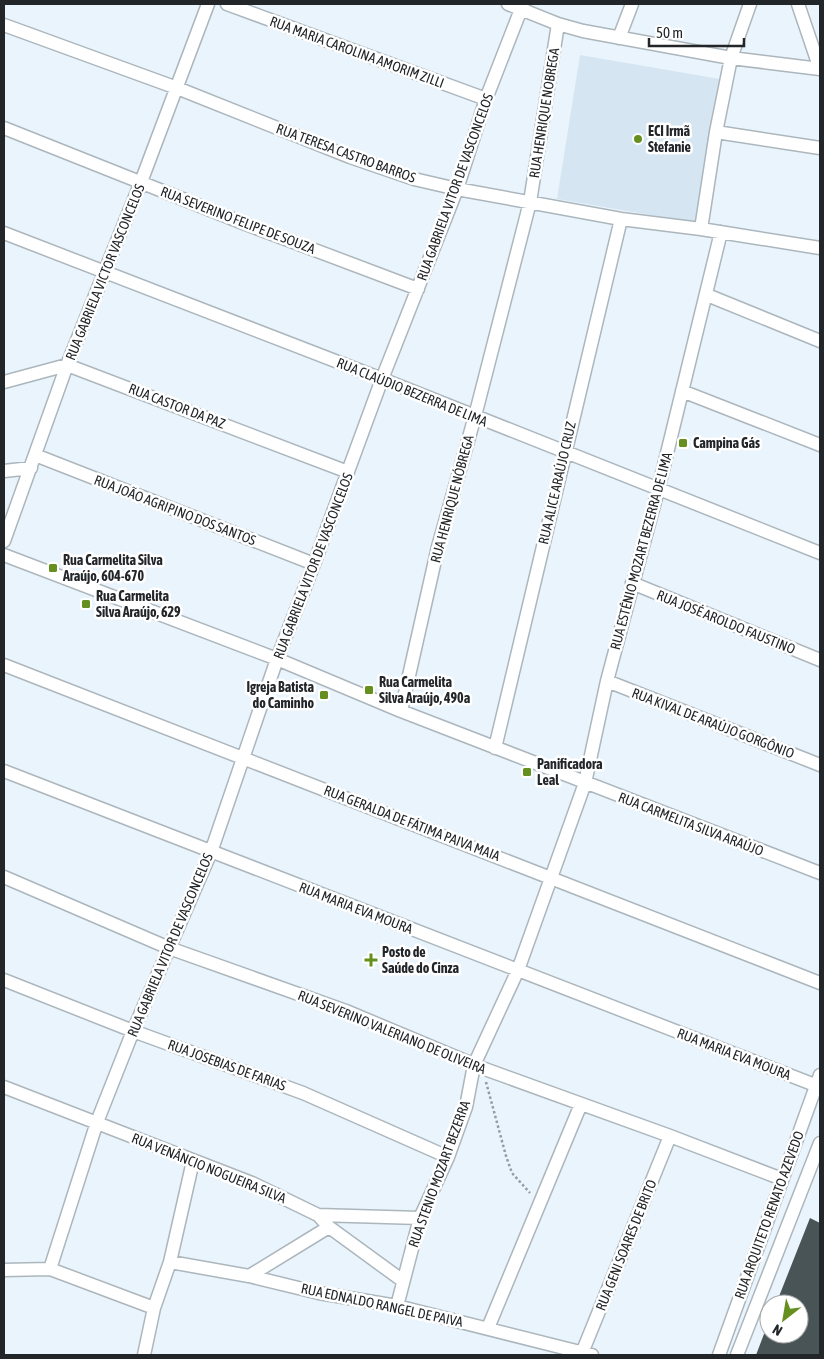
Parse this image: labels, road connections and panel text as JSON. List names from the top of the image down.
{
  "streets": {
    "street": [
      "RUA MARIA CAROLINA AMORIM ZILLI",
      "RUA HENRIQUE NOBREGA",
      "RUA TERESA CASTRO BARROS",
      "RUA GABRIELA VITOR DE VASCONCELOS",
      "RUA SEVERINO FELIPE DE SOUZA",
      "RUA GABRIELA VICTOR VASCONCELOS",
      "RUA CLAÚDIO BEZERRA DE LIMA",
      "RUA CASTOR DA PAZ",
      "RUA ALICE ARAÚJO CRUZ",
      "RUA HENRIQUE NÓBREGA",
      "RUA JOÃO AGRIPINO DOS SANTOS",
      "RUA ESTÊNIO MOZART BEZERRA DE LIMA",
      "RUA JOSÉ AROLDO FAUSTINO",
      "RUA KIVAL DE ARAÚJO GORGÔNIO",
      "RUA GERALDA DE FÁTIMA PAIVA MAIA",
      "RUA CARMELITA SILVA ARAÚJO",
      "RUA MARIA EVA MOURA",
      "RUA SEVERINO VALERIANO DE OLIVEIRA",
      "RUA JOSEBIAS DE FARIAS",
      "RUA VENÂNCIO NOGUEIRA SILVA",
      "RUA STENIO MOZART BEZERRA",
      "RUA ARQUITETO RENATO AZEVEDO",
      "RUA GENI SOARES DE BRITO",
      "RUA EDNALDO RANGEL DE PAIVA"
    ]
  },
  "crossings": [
    ["RUA MARIA CAROLINA AMORIM ZILLI", "RUA GABRIELA VITOR DE VASCONCELOS"],
    ["RUA HENRIQUE NOBREGA", "RUA TERESA CASTRO BARROS"],
    ["RUA HENRIQUE NOBREGA", "RUA HENRIQUE NÓBREGA"],
    ["RUA TERESA CASTRO BARROS", "RUA GABRIELA VITOR DE VASCONCELOS"],
    ["RUA TERESA CASTRO BARROS", "RUA GABRIELA VICTOR VASCONCELOS"],
    ["RUA TERESA CASTRO BARROS", "RUA ALICE ARAÚJO CRUZ"],
    ["RUA TERESA CASTRO BARROS", "RUA HENRIQUE NÓBREGA"],
    ["RUA TERESA CASTRO BARROS", "RUA ESTÊNIO MOZART BEZERRA DE LIMA"],
    ["RUA GABRIELA VITOR DE VASCONCELOS", "RUA SEVERINO FELIPE DE SOUZA"],
    ["RUA GABRIELA VITOR DE VASCONCELOS", "RUA CLAÚDIO BEZERRA DE LIMA"],
    ["RUA GABRIELA VITOR DE VASCONCELOS", "RUA CASTOR DA PAZ"],
    ["RUA GABRIELA VITOR DE VASCONCELOS", "RUA JOÃO AGRIPINO DOS SANTOS"],
    ["RUA GABRIELA VITOR DE VASCONCELOS", "RUA GERALDA DE FÁTIMA PAIVA MAIA"],
    ["RUA GABRIELA VITOR DE VASCONCELOS", "RUA CARMELITA SILVA ARAÚJO"],
    ["RUA GABRIELA VITOR DE VASCONCELOS", "RUA MARIA EVA MOURA"],
    ["RUA GABRIELA VITOR DE VASCONCELOS", "RUA SEVERINO VALERIANO DE OLIVEIRA"],
    ["RUA GABRIELA VITOR DE VASCONCELOS", "RUA JOSEBIAS DE FARIAS"],
    ["RUA GABRIELA VITOR DE VASCONCELOS", "RUA VENÂNCIO NOGUEIRA SILVA"],
    ["RUA SEVERINO FELIPE DE SOUZA", "RUA GABRIELA VICTOR VASCONCELOS"],
    ["RUA GABRIELA VICTOR VASCONCELOS", "RUA CLAÚDIO BEZERRA DE LIMA"],
    ["RUA GABRIELA VICTOR VASCONCELOS", "RUA CASTOR DA PAZ"],
    ["RUA GABRIELA VICTOR VASCONCELOS", "RUA JOÃO AGRIPINO DOS SANTOS"],
    ["RUA CLAÚDIO BEZERRA DE LIMA", "RUA ALICE ARAÚJO CRUZ"],
    ["RUA CLAÚDIO BEZERRA DE LIMA", "RUA HENRIQUE NÓBREGA"],
    ["RUA CLAÚDIO BEZERRA DE LIMA", "RUA ESTÊNIO MOZART BEZERRA DE LIMA"],
    ["RUA ALICE ARAÚJO CRUZ", "RUA CARMELITA SILVA ARAÚJO"],
    ["RUA HENRIQUE NÓBREGA", "RUA CARMELITA SILVA ARAÚJO"],
    ["RUA ESTÊNIO MOZART BEZERRA DE LIMA", "RUA JOSÉ AROLDO FAUSTINO"],
    ["RUA ESTÊNIO MOZART BEZERRA DE LIMA", "RUA KIVAL DE ARAÚJO GORGÔNIO"],
    ["RUA ESTÊNIO MOZART BEZERRA DE LIMA", "RUA GERALDA DE FÁTIMA PAIVA MAIA"],
    ["RUA ESTÊNIO MOZART BEZERRA DE LIMA", "RUA CARMELITA SILVA ARAÚJO"],
    ["RUA ESTÊNIO MOZART BEZERRA DE LIMA", "RUA STENIO MOZART BEZERRA"],
    ["RUA GERALDA DE FÁTIMA PAIVA MAIA", "RUA STENIO MOZART BEZERRA"],
    ["RUA MARIA EVA MOURA", "RUA STENIO MOZART BEZERRA"],
    ["RUA MARIA EVA MOURA", "RUA ARQUITETO RENATO AZEVEDO"],
    ["RUA SEVERINO VALERIANO DE OLIVEIRA", "RUA STENIO MOZART BEZERRA"],
    ["RUA SEVERINO VALERIANO DE OLIVEIRA", "RUA ARQUITETO RENATO AZEVEDO"],
    ["RUA SEVERINO VALERIANO DE OLIVEIRA", "RUA GENI SOARES DE BRITO"],
    ["RUA JOSEBIAS DE FARIAS", "RUA STENIO MOZART BEZERRA"],
    ["RUA VENÂNCIO NOGUEIRA SILVA", "RUA STENIO MOZART BEZERRA"],
    ["RUA STENIO MOZART BEZERRA", "RUA EDNALDO RANGEL DE PAIVA"],
    ["RUA GENI SOARES DE BRITO", "RUA EDNALDO RANGEL DE PAIVA"]
  ],
  "places": {
    "other": ["ECI Irmã Stefanie"],
    "transit": [
      "Campina Gás",
      "Rua Carmelita Silva Araújo, 604-670",
      "Rua Carmelita Silva Araújo, 629",
      "Rua Carmelita Silva Araújo, 490a",
      "Igreja Batista do Caminho",
      "Panificadora Leal"
    ],
    "health": ["Posto de Saúde do Cinza"]
  },
  "scale_bar": "50 m",
  "north": "bottom left"
}
